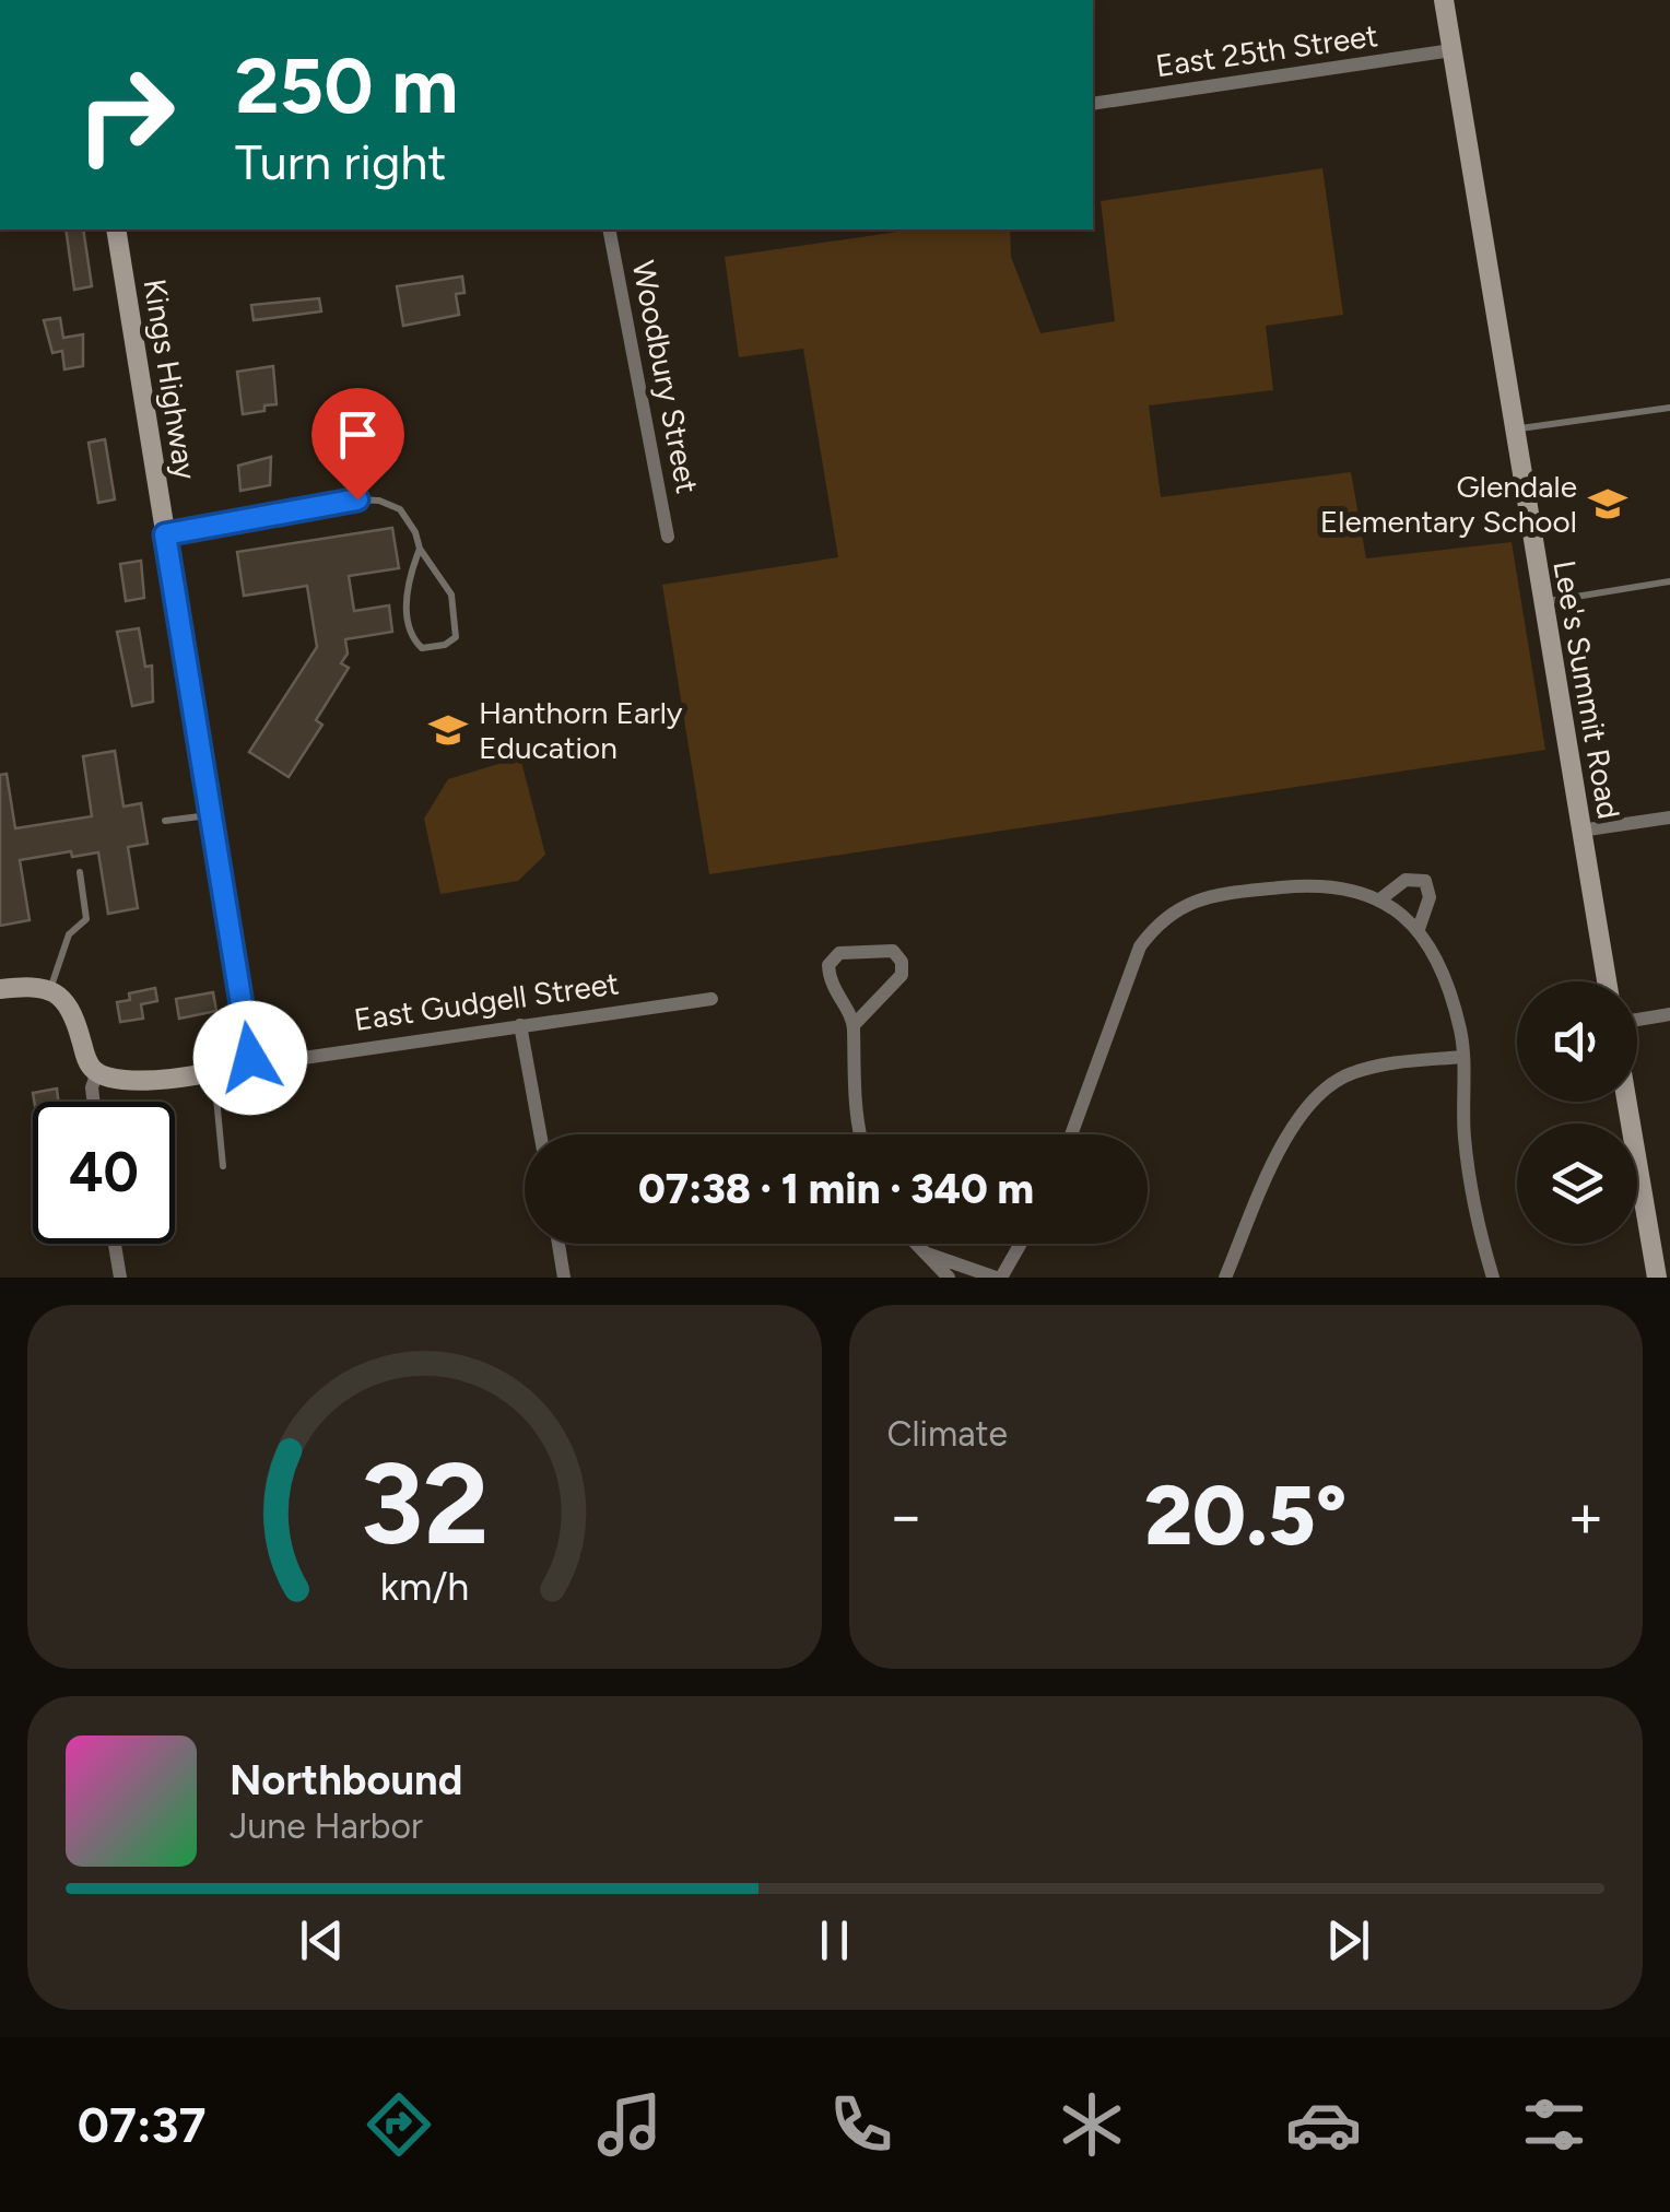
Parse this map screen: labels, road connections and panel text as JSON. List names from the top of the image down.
{
  "streets": {
    "main road": ["Kings Highway", "Lee's Summit Road", "East Gudgell Street"],
    "street": ["East 25th Street", "Woodbury Street"]
  },
  "crossings": [
    ["East 25th Street", "Lee's Summit Road"],
    ["Kings Highway", "East Gudgell Street"]
  ],
  "places": {
    "school or university": ["Glendale Elementary School", "Hanthorn Early Education"]
  },
  "page": {
    "turn": ["250 m", "Turn right"],
    "limit": "40",
    "trip": "07:38 · 1 min · 340 m",
    "tile": "Climate",
    "heat": ["−", "20.5°", "+"],
    "song": ["Northbound", "June Harbor"],
    "tabs": "07:37",
    "gauge": ["32", "km/h"]
  }
}
